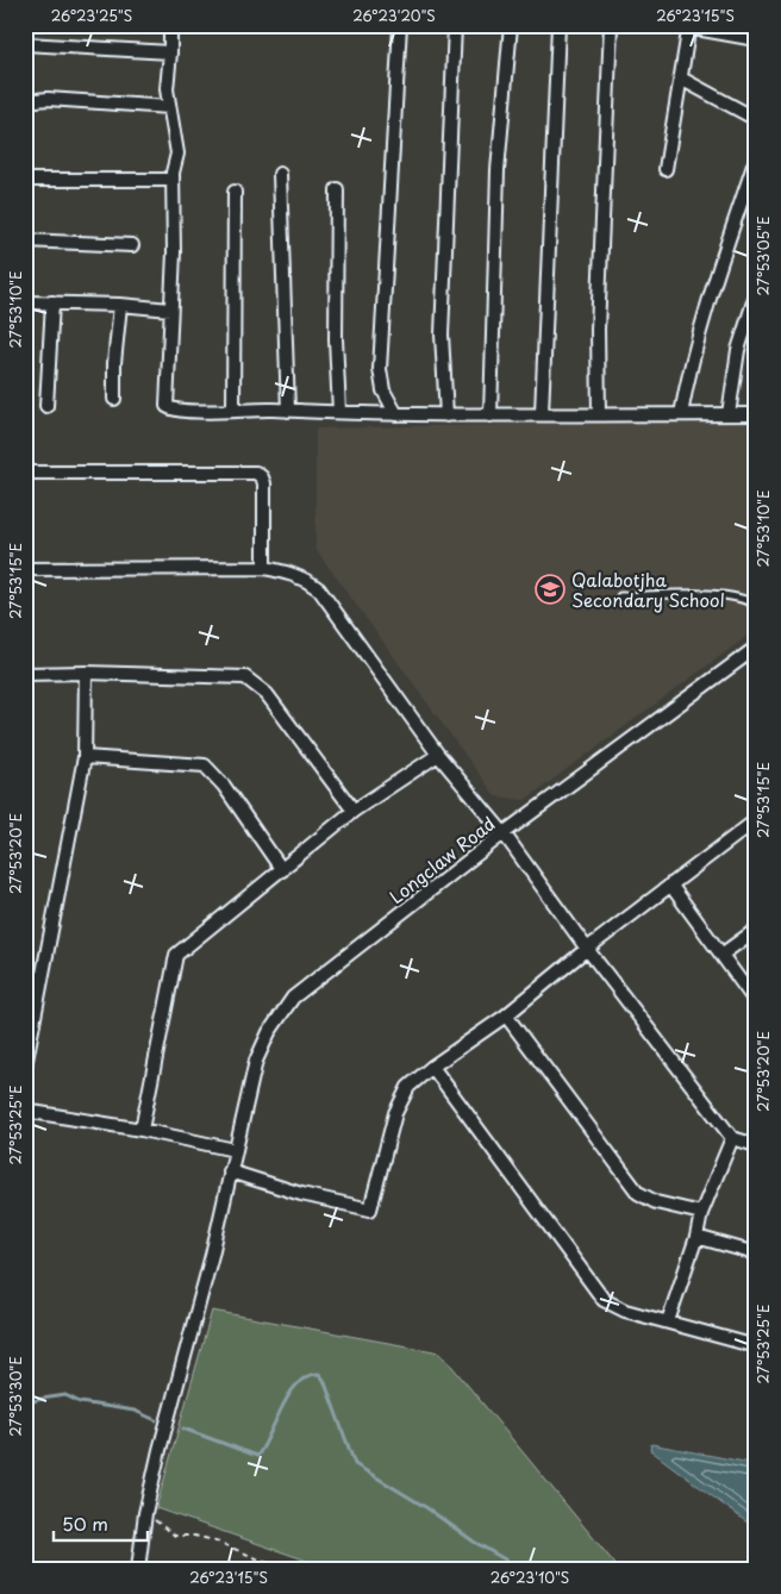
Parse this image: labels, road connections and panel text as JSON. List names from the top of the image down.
{
  "streets": {
    "street": ["Longclaw Road"]
  },
  "places": {
    "school or university": ["Qalabotjha Secondary School"]
  },
  "scale_bar": "50 m",
  "coordinates": [
    "26°23'25\"S",
    "26°23'20\"S",
    "26°23'15\"S",
    "27°53'05\"E",
    "27°53'10\"E",
    "27°53'15\"E",
    "27°53'20\"E",
    "27°53'25\"E",
    "27°53'30\"E",
    "26°23'10\"S"
  ]
}
